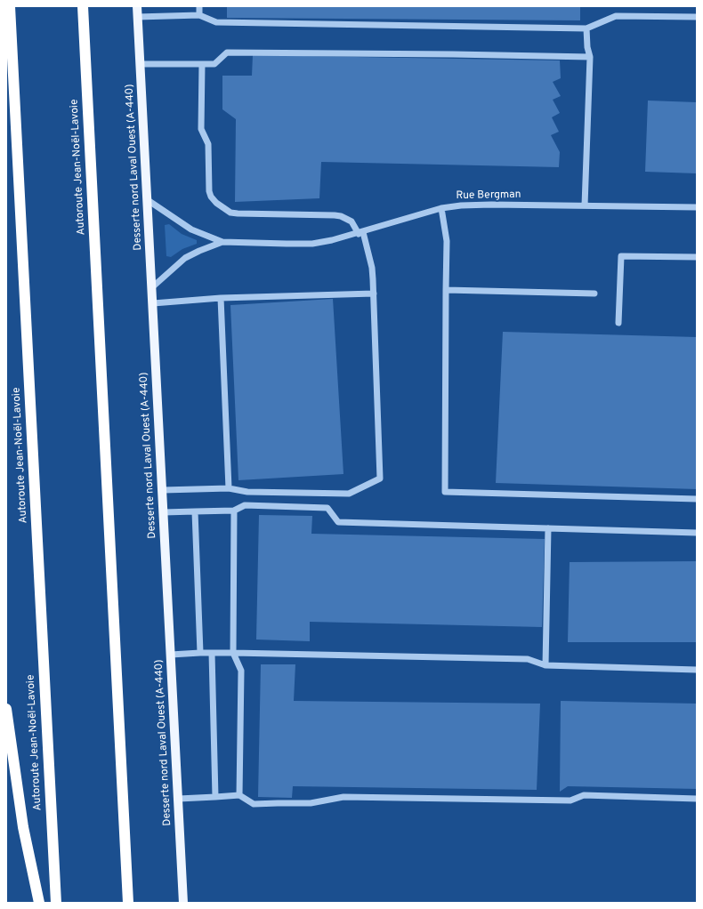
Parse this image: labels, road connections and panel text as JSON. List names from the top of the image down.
{
  "streets": {
    "highway": ["Autoroute Jean-Noël-Lavoie"],
    "main road": ["Desserte nord Laval Ouest (A-440)"],
    "street": ["Rue Bergman"]
  },
  "crossings": [
    ["Desserte nord Laval Ouest (A-440)", "Rue Bergman"]
  ]
}
